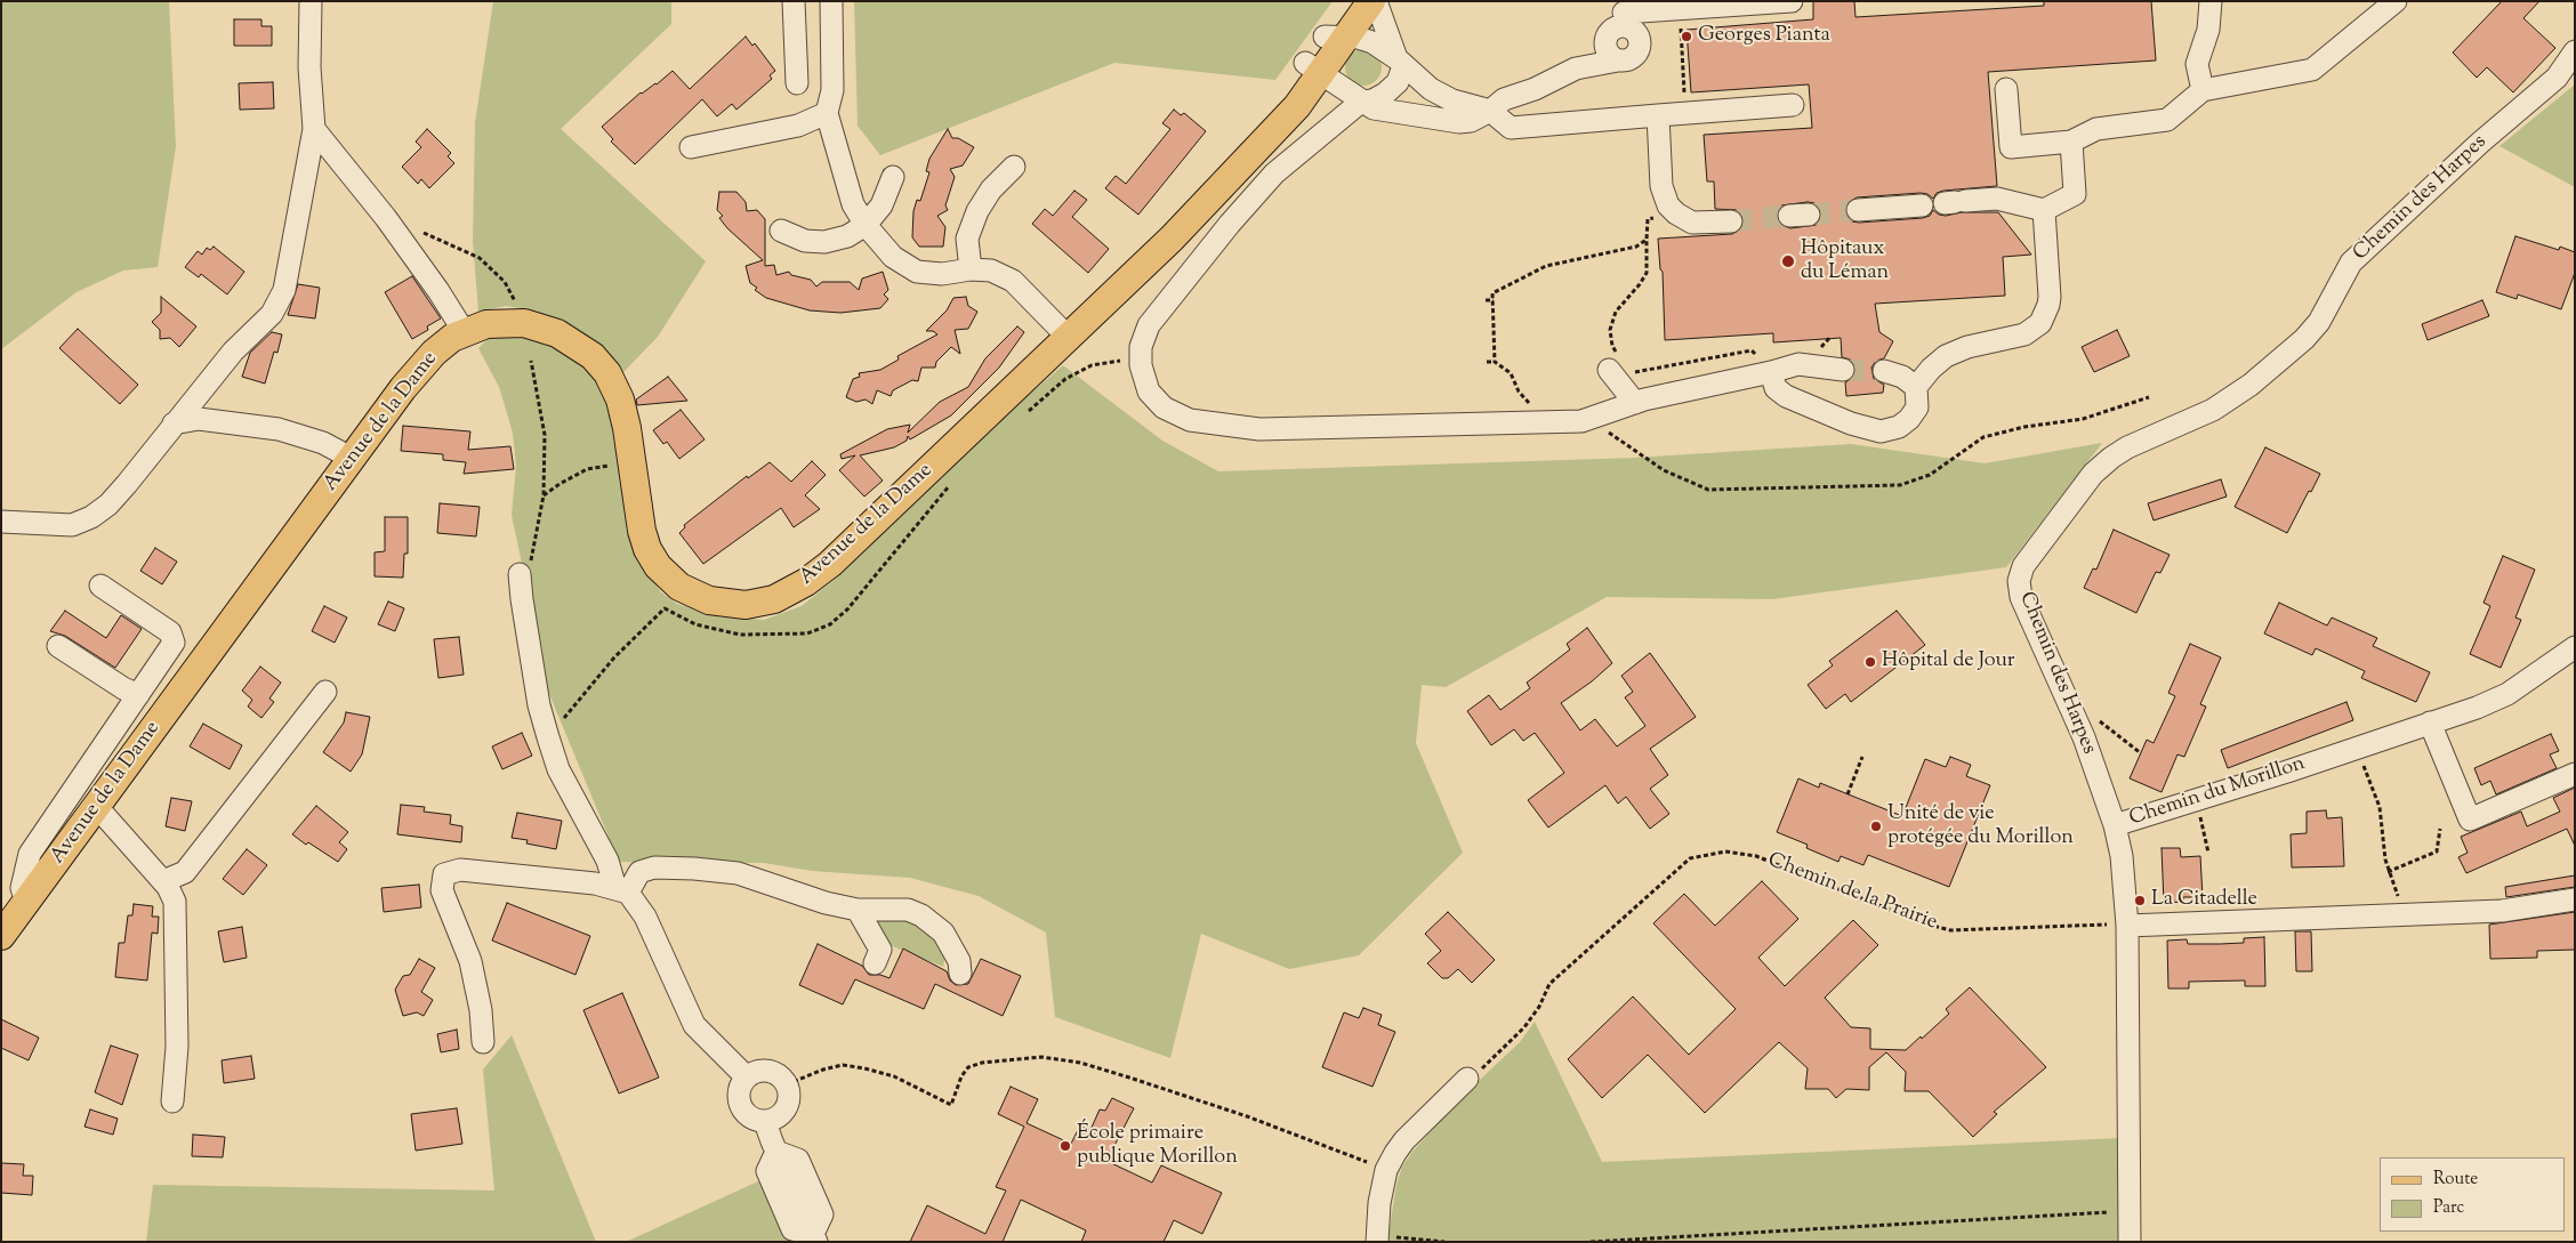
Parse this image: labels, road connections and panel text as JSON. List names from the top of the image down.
{
  "streets": {
    "main road": ["Avenue de la Dame"],
    "street": ["Chemin des Harpes", "Chemin du Morillon"],
    "path": ["Chemin de la Prairie"]
  },
  "crossings": [
    ["Chemin des Harpes", "Chemin du Morillon"],
    ["Chemin du Morillon", "Chemin de la Prairie"]
  ],
  "places": [
    "Georges Pianta",
    "Hôpitaux du Léman",
    "Hôpital de Jour",
    "Unité de vie protégée du Morillon",
    "La Citadelle",
    "École primaire publique Morillon"
  ],
  "legend": ["Route", "Parc"]
}
